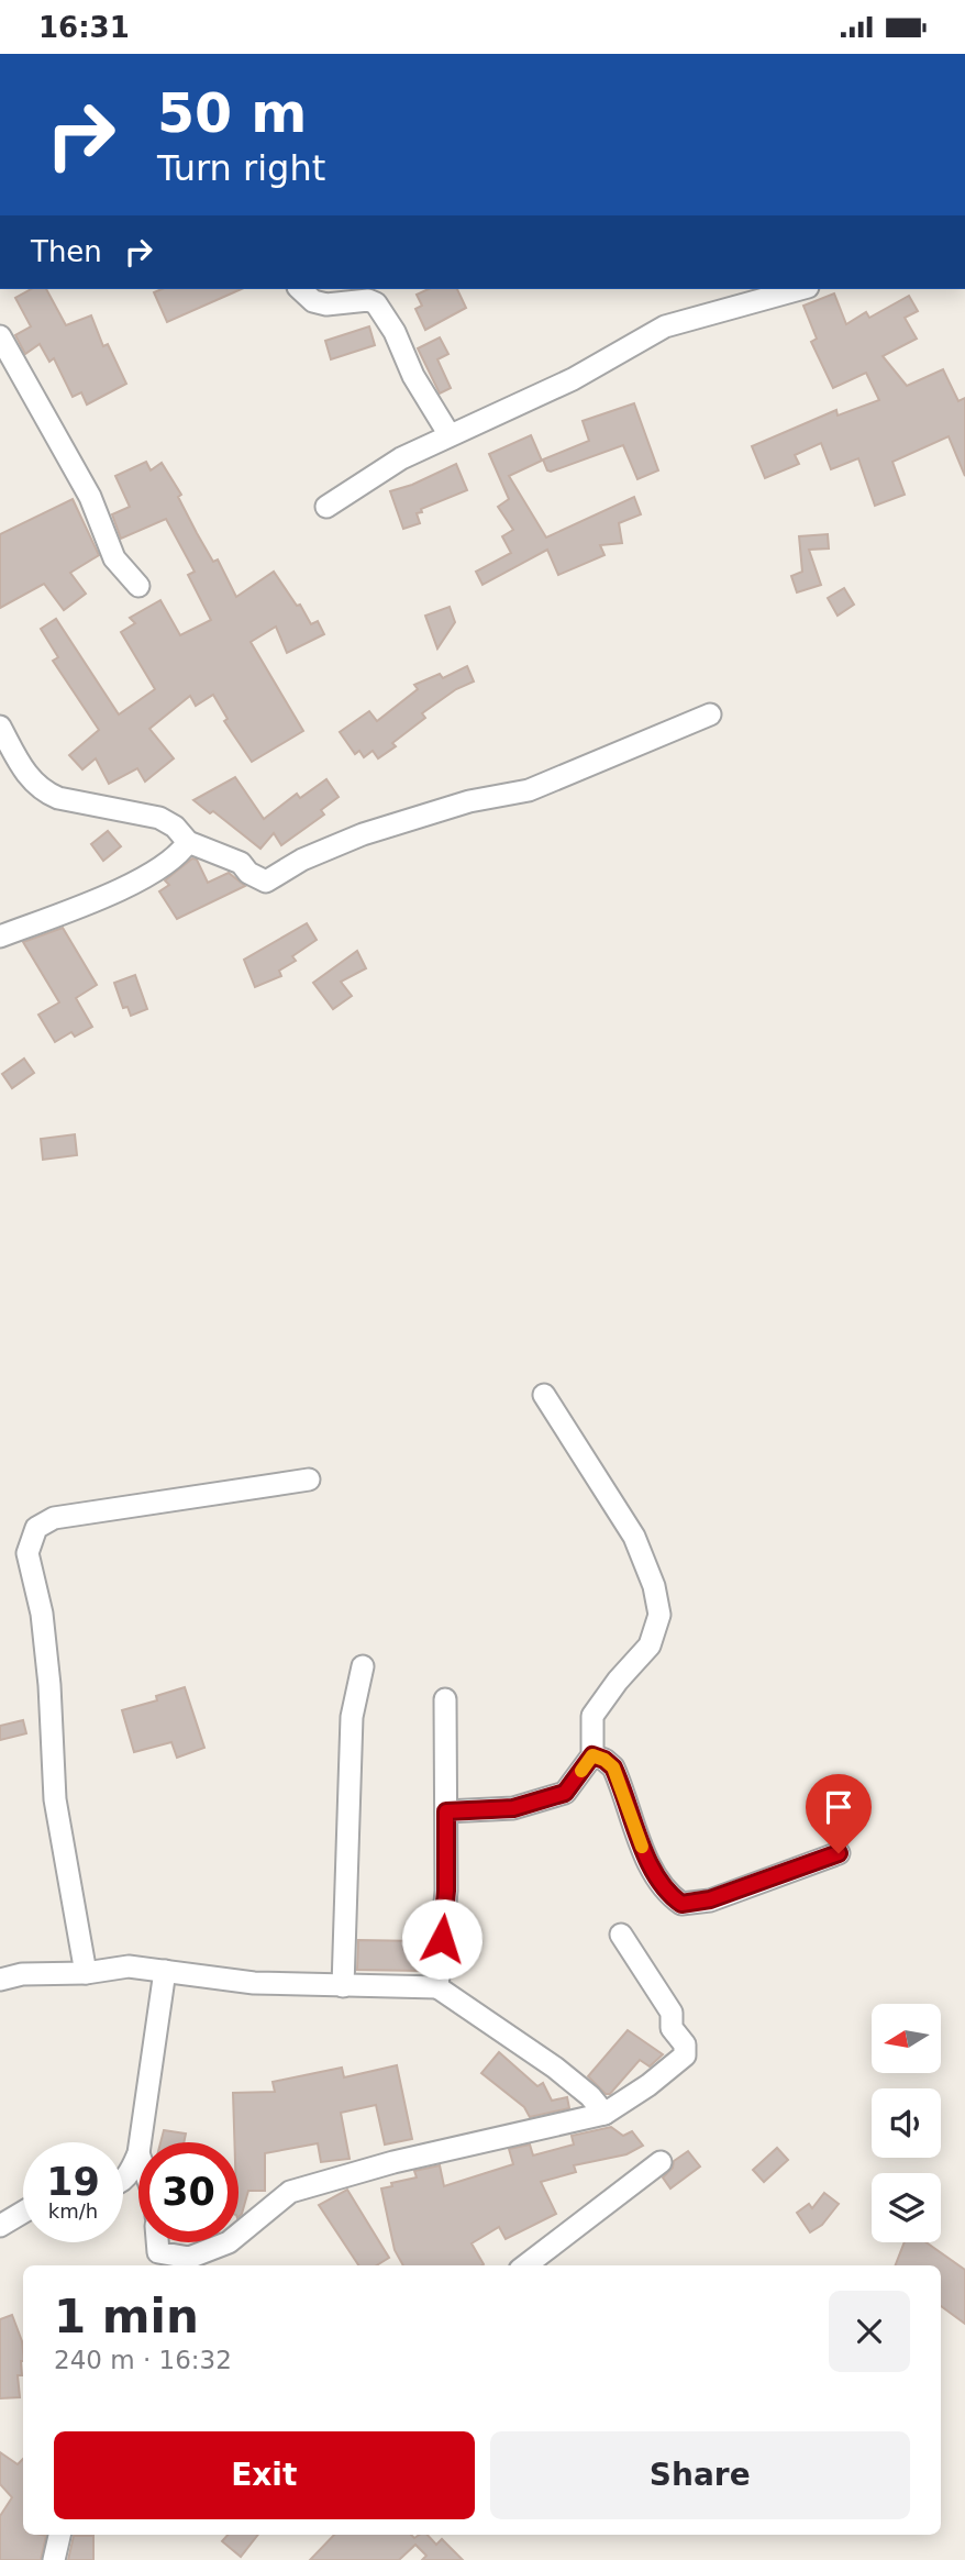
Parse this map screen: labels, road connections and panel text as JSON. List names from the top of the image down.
{
  "north": "left",
  "page": {
    "status": "16:31",
    "turn": ["50 m", "Turn right"],
    "then": "Then",
    "speed": "19 km/h",
    "limit": "30",
    "heading": ["1 min", "240 m · 16:32"],
    "buttons": ["Exit", "Share"]
  }
}
